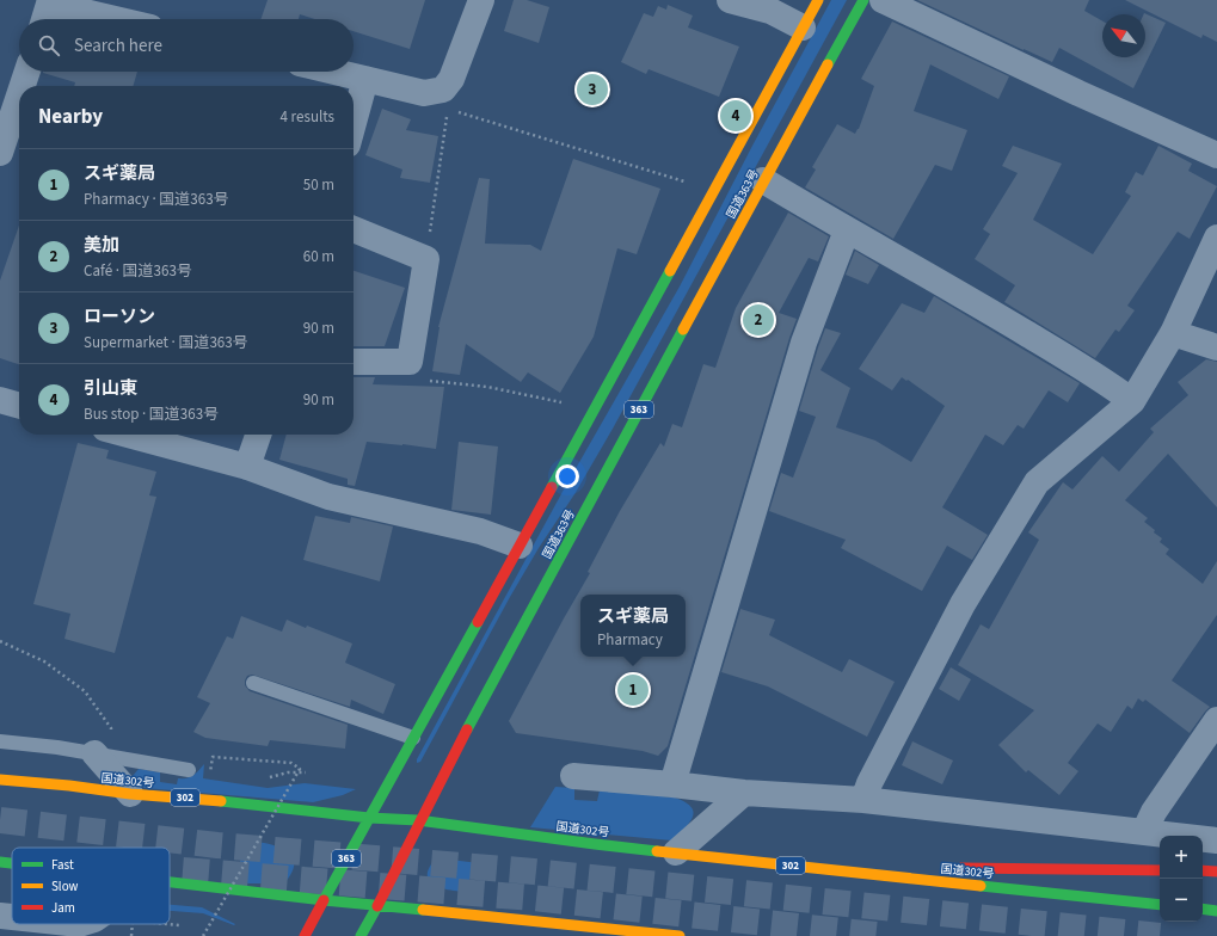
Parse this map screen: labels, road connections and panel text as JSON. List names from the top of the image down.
{
  "streets": {
    "main road": [
      "国道363号",
      "363",
      "国道302号",
      "302"
    ]
  },
  "crossings": [
    ["国道363号", "国道302号"],
    ["363", "国道302号"]
  ],
  "legend": ["Fast", "Slow", "Jam"],
  "north": "top left",
  "page": {
    "search": "Search here",
    "pins": [
      "3",
      "4",
      "2",
      "1"
    ],
    "heading": ["Nearby", "4 results"],
    "list": [
      {
        "mark": "1",
        "name": "スギ薬局",
        "note": "Pharmacy · 国道363号",
        "value": "50 m"
      },
      {
        "mark": "2",
        "name": "美加",
        "note": "Café · 国道363号",
        "value": "60 m"
      },
      {
        "mark": "3",
        "name": "ローソン",
        "note": "Supermarket · 国道363号",
        "value": "90 m"
      },
      {
        "mark": "4",
        "name": "引山東",
        "note": "Bus stop · 国道363号",
        "value": "90 m"
      }
    ],
    "popup": ["スギ薬局", "Pharmacy"],
    "map_buttons": ["+", "−"]
  }
}
